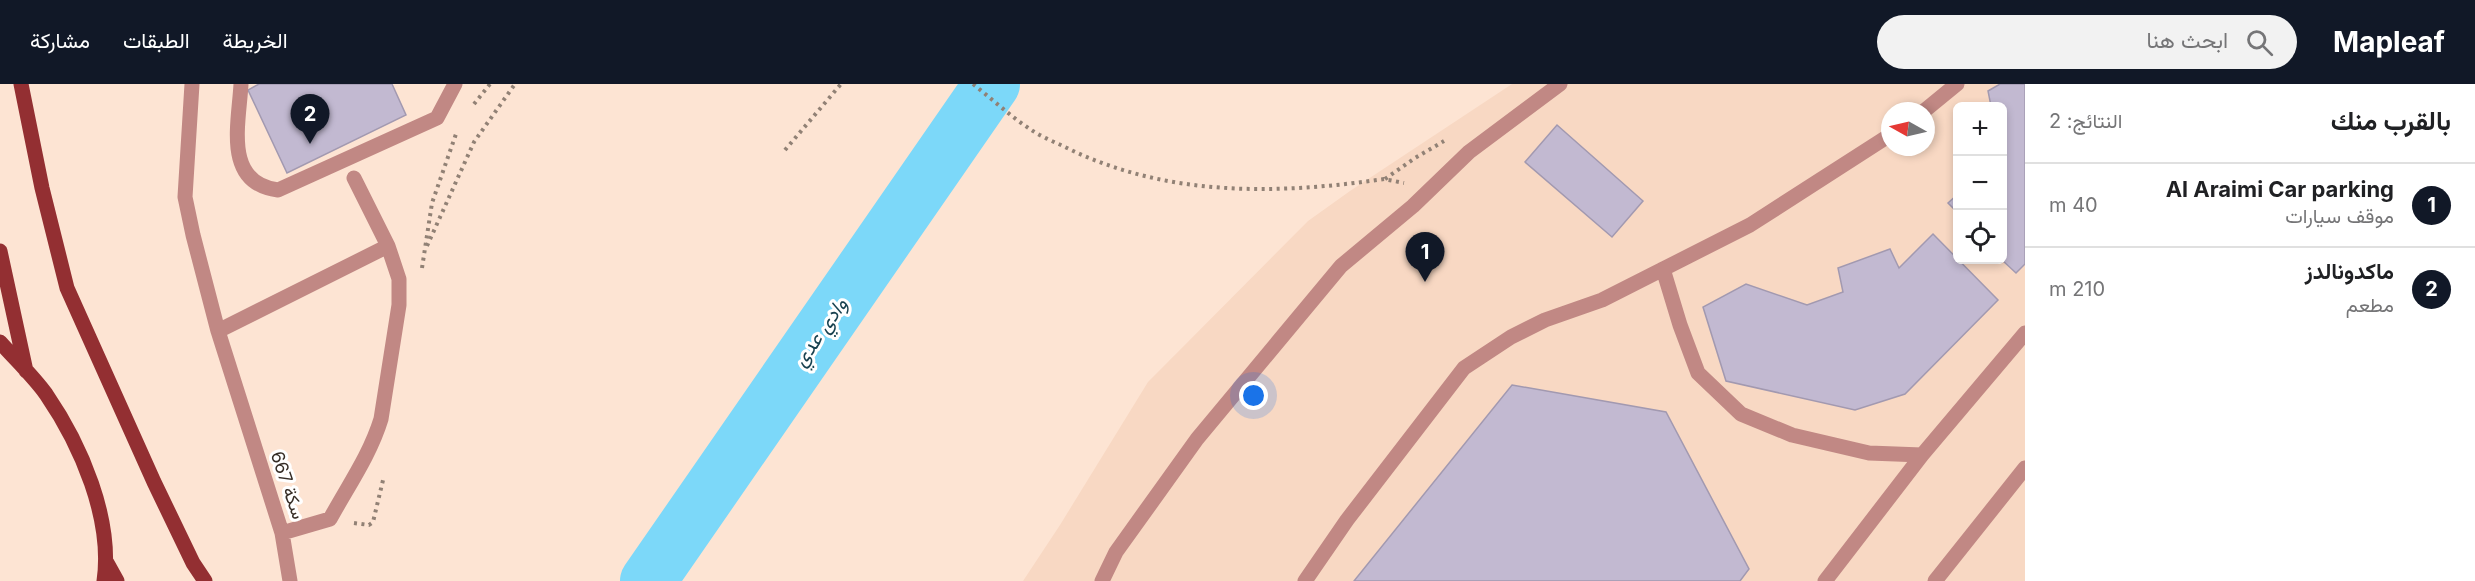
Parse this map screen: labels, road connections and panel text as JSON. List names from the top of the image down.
{
  "streets": {
    "lane": ["سكة 667"]
  },
  "water": ["وادي عدي"],
  "north": "left",
  "page": {
    "header": "Mapleaf",
    "search": "ابحث هنا",
    "nav": ["الخريطة", "الطبقات", "مشاركة"],
    "heading": ["بالقرب منك", "النتائج: 2"],
    "pins": ["2", "1"],
    "map_buttons": ["+", "−"],
    "list": [
      {
        "mark": "1",
        "name": "Al Araimi Car parking",
        "note": "موقف سيارات",
        "value": "40 m"
      },
      {
        "mark": "2",
        "name": "ماكدونالدز",
        "note": "مطعم",
        "value": "210 m"
      }
    ]
  }
}
